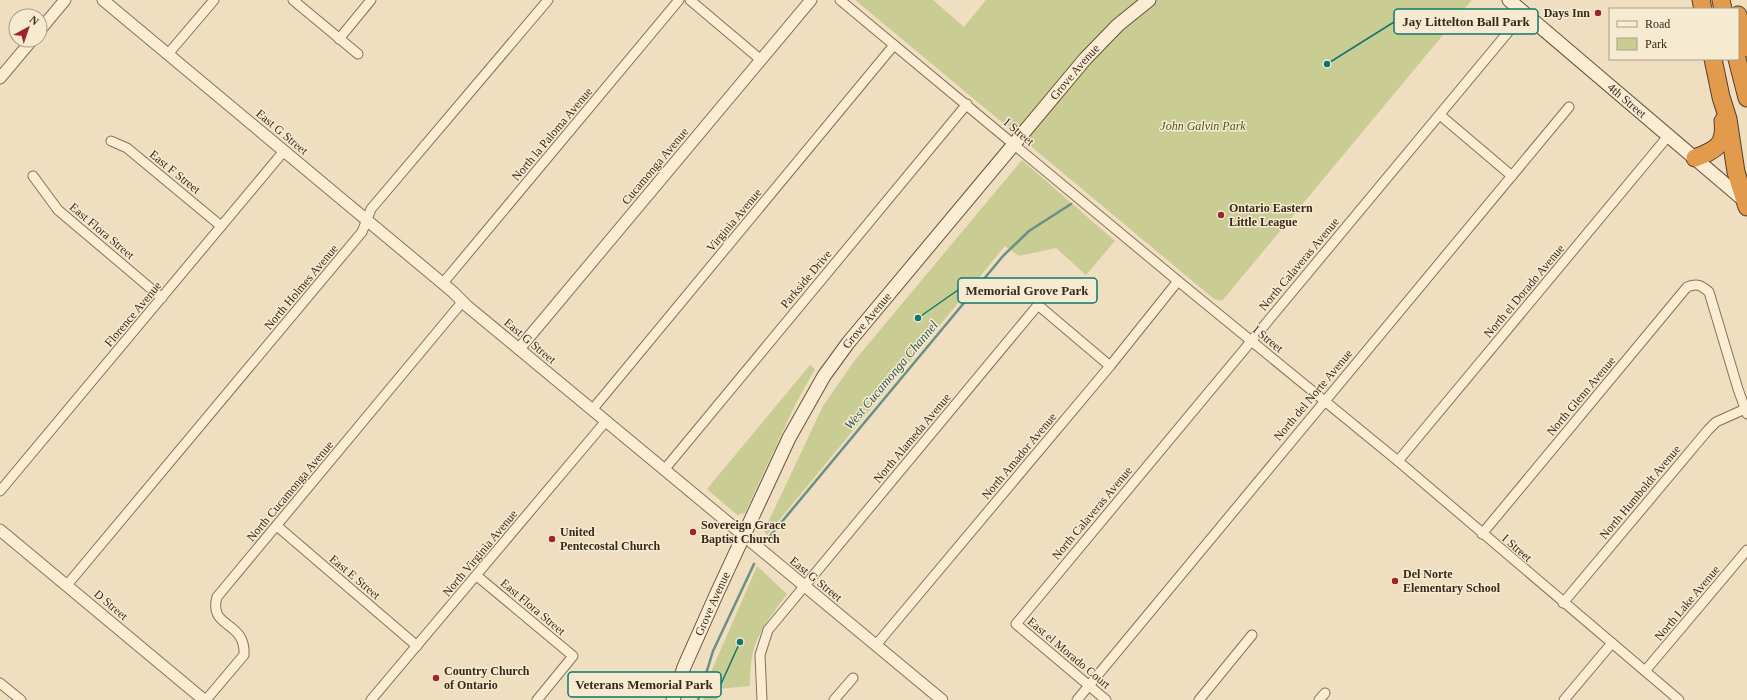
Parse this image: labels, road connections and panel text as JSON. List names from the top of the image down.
{
  "streets": {
    "main road": ["Grove Avenue", "4th Street"],
    "street": [
      "East G Street",
      "I Street",
      "North la Paloma Avenue",
      "Cucamonga Avenue",
      "East F Street",
      "Virginia Avenue",
      "East Flora Street",
      "North Calaveras Avenue",
      "Parkside Drive",
      "North Holmes Avenue",
      "North el Dorado Avenue",
      "Florence Avenue",
      "North del Norte Avenue",
      "North Glenn Avenue",
      "North Alameda Avenue",
      "North Amador Avenue",
      "North Cucamonga Avenue",
      "North Humboldt Avenue",
      "North Virginia Avenue",
      "East E Street",
      "North Lake Avenue",
      "D Street",
      "East el Morado Court"
    ]
  },
  "crossings": [
    ["Grove Avenue", "East G Street"],
    ["Grove Avenue", "I Street"],
    ["4th Street", "North Calaveras Avenue"],
    ["4th Street", "North el Dorado Avenue"],
    ["East G Street", "North la Paloma Avenue"],
    ["East G Street", "Cucamonga Avenue"],
    ["East G Street", "Virginia Avenue"],
    ["East G Street", "Parkside Drive"],
    ["East G Street", "North Holmes Avenue"],
    ["East G Street", "Florence Avenue"],
    ["East G Street", "North Alameda Avenue"],
    ["East G Street", "North Amador Avenue"],
    ["East G Street", "North Cucamonga Avenue"],
    ["East G Street", "North Virginia Avenue"],
    ["I Street", "Virginia Avenue"],
    ["I Street", "North Calaveras Avenue"],
    ["I Street", "Parkside Drive"],
    ["I Street", "North el Dorado Avenue"],
    ["I Street", "North del Norte Avenue"],
    ["I Street", "North Glenn Avenue"],
    ["I Street", "North Amador Avenue"],
    ["I Street", "North Humboldt Avenue"],
    ["I Street", "North Lake Avenue"],
    ["East F Street", "Florence Avenue"],
    ["East Flora Street", "Florence Avenue"],
    ["East Flora Street", "North Virginia Avenue"],
    ["North Calaveras Avenue", "East el Morado Court"],
    ["North Holmes Avenue", "D Street"],
    ["North del Norte Avenue", "East el Morado Court"],
    ["North Glenn Avenue", "North Humboldt Avenue"],
    ["North Alameda Avenue", "North Amador Avenue"],
    ["North Cucamonga Avenue", "East E Street"],
    ["North Cucamonga Avenue", "D Street"],
    ["North Virginia Avenue", "East E Street"]
  ],
  "water": ["West Cucamonga Channel"],
  "parks": ["John Galvin Park"],
  "places": [
    "Days Inn",
    "Jay Littelton Ball Park",
    "Ontario Eastern Little League",
    "Memorial Grove Park",
    "Sovereign Grace Baptist Church",
    "United Pentecostal Church",
    "Del Norte Elementary School",
    "Veterans Memorial Park",
    "Country Church of Ontario"
  ],
  "legend": ["Road", "Park"],
  "north": "top right"
}
